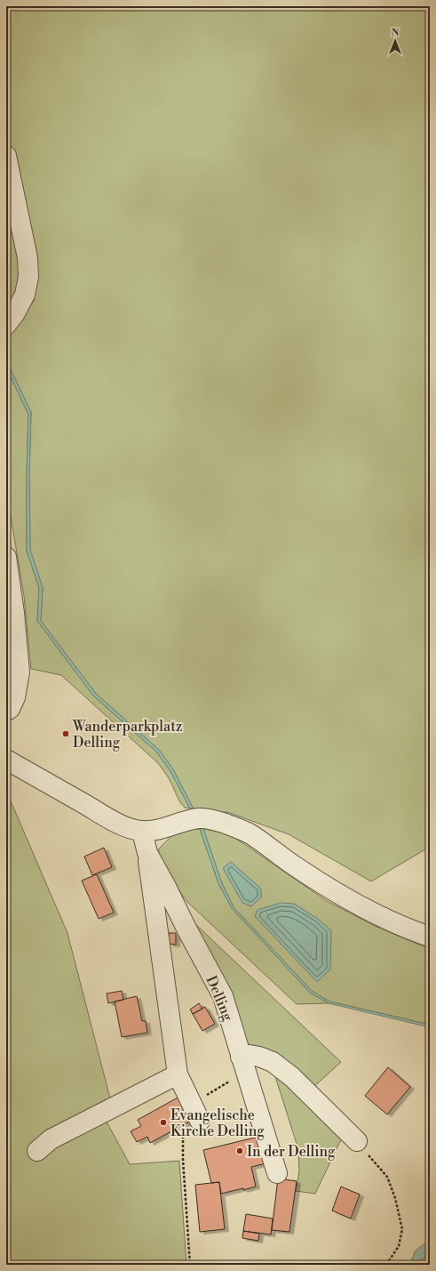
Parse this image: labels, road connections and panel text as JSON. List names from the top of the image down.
{
  "streets": {
    "street": ["Delling"]
  },
  "places": ["Wanderparkplatz Delling", "Evangelische Kirche Delling", "In der Delling"],
  "north": "top"
}
